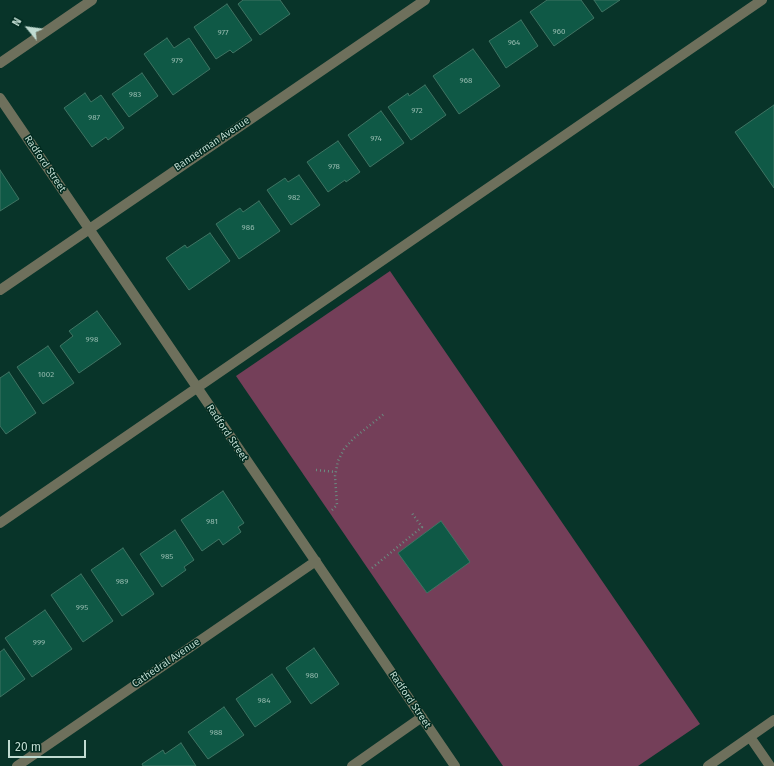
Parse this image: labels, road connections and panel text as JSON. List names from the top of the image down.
{
  "streets": {
    "street": ["Bannerman Avenue", "Radford Street", "Cathedral Avenue"]
  },
  "crossings": [
    ["Bannerman Avenue", "Radford Street"],
    ["Radford Street", "Cathedral Avenue"]
  ],
  "house_numbers": [
    "960",
    "977",
    "964",
    "979",
    "968",
    "983",
    "972",
    "987",
    "974",
    "978",
    "982",
    "986",
    "998",
    "1002",
    "981",
    "985",
    "989",
    "995",
    "999",
    "980",
    "984",
    "988"
  ],
  "scale_bar": "20 m",
  "north": "top left"
}
